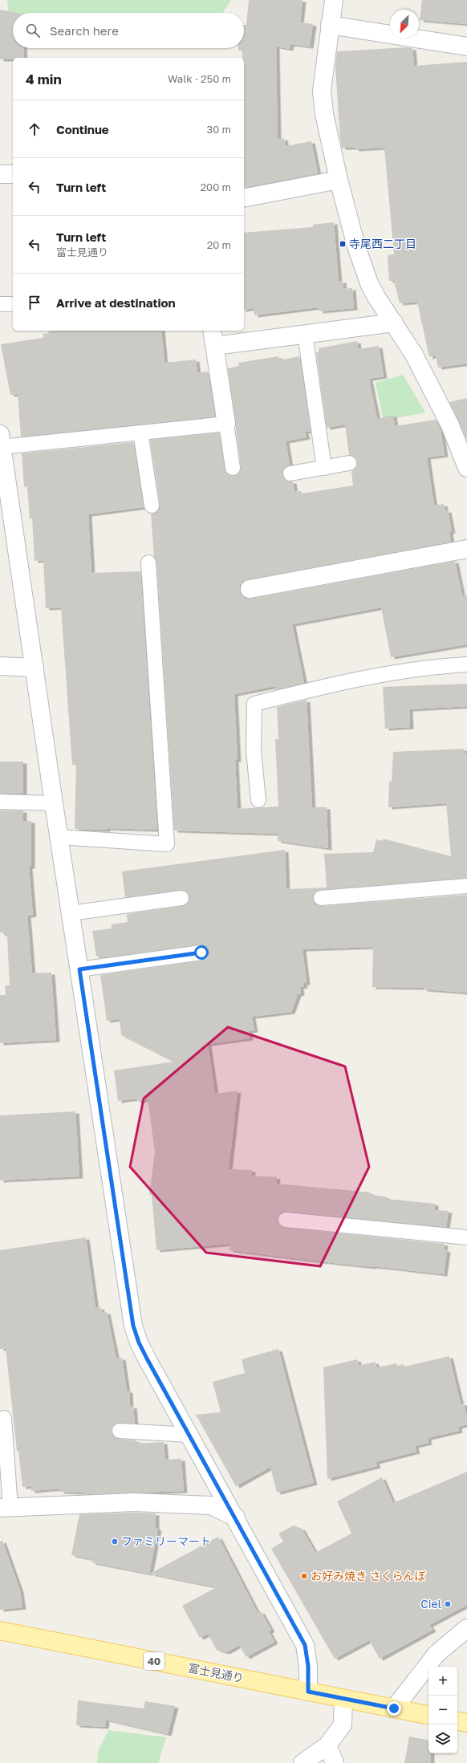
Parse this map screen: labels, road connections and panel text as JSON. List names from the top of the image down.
{
  "streets": {
    "main road": ["40", "富士見通り"]
  },
  "places": {
    "transit": ["寺尾西二丁目"],
    "other": ["ファミリーマート", "お好み焼き さくらんぼ", "Ciel"]
  },
  "north": "bottom left",
  "page": {
    "search": "Search here",
    "heading": ["4 min", "Walk · 250 m"],
    "list": [
      ["Continue", "30 m"],
      ["Turn left", "200 m"],
      ["Turn left", "富士見通り", "20 m"],
      "Arrive at destination"
    ],
    "map_buttons": ["+", "−"]
  }
}
